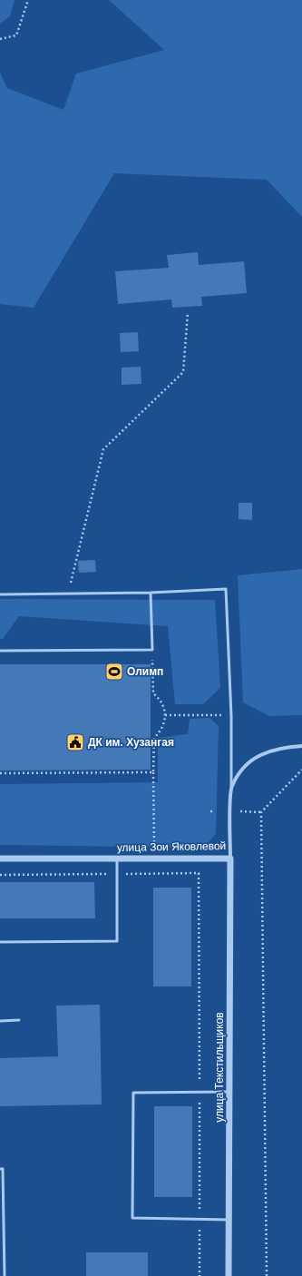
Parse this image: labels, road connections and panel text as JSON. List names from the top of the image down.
{
  "streets": {
    "street": ["улица Зои Яковлевой", "улица Текстильщиков"]
  },
  "crossings": [
    ["улица Зои Яковлевой", "улица Текстильщиков"]
  ],
  "places": {
    "sports": ["Олимп"],
    "public building": ["ДК им. Хузангая"]
  }
}
